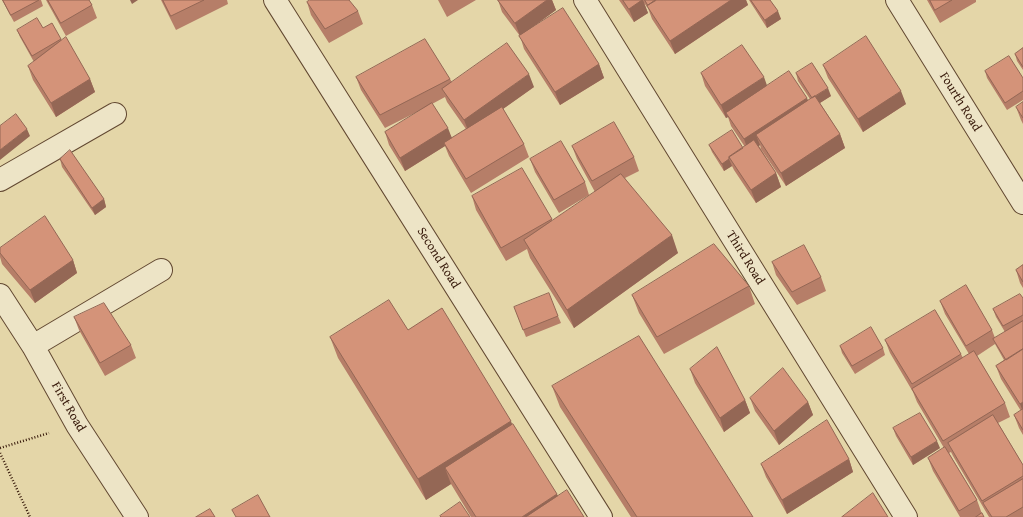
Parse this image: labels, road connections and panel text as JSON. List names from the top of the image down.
{
  "streets": {
    "street": [
      "Fourth Road",
      "Second Road",
      "Third Road",
      "First Road"
    ]
  }
}
